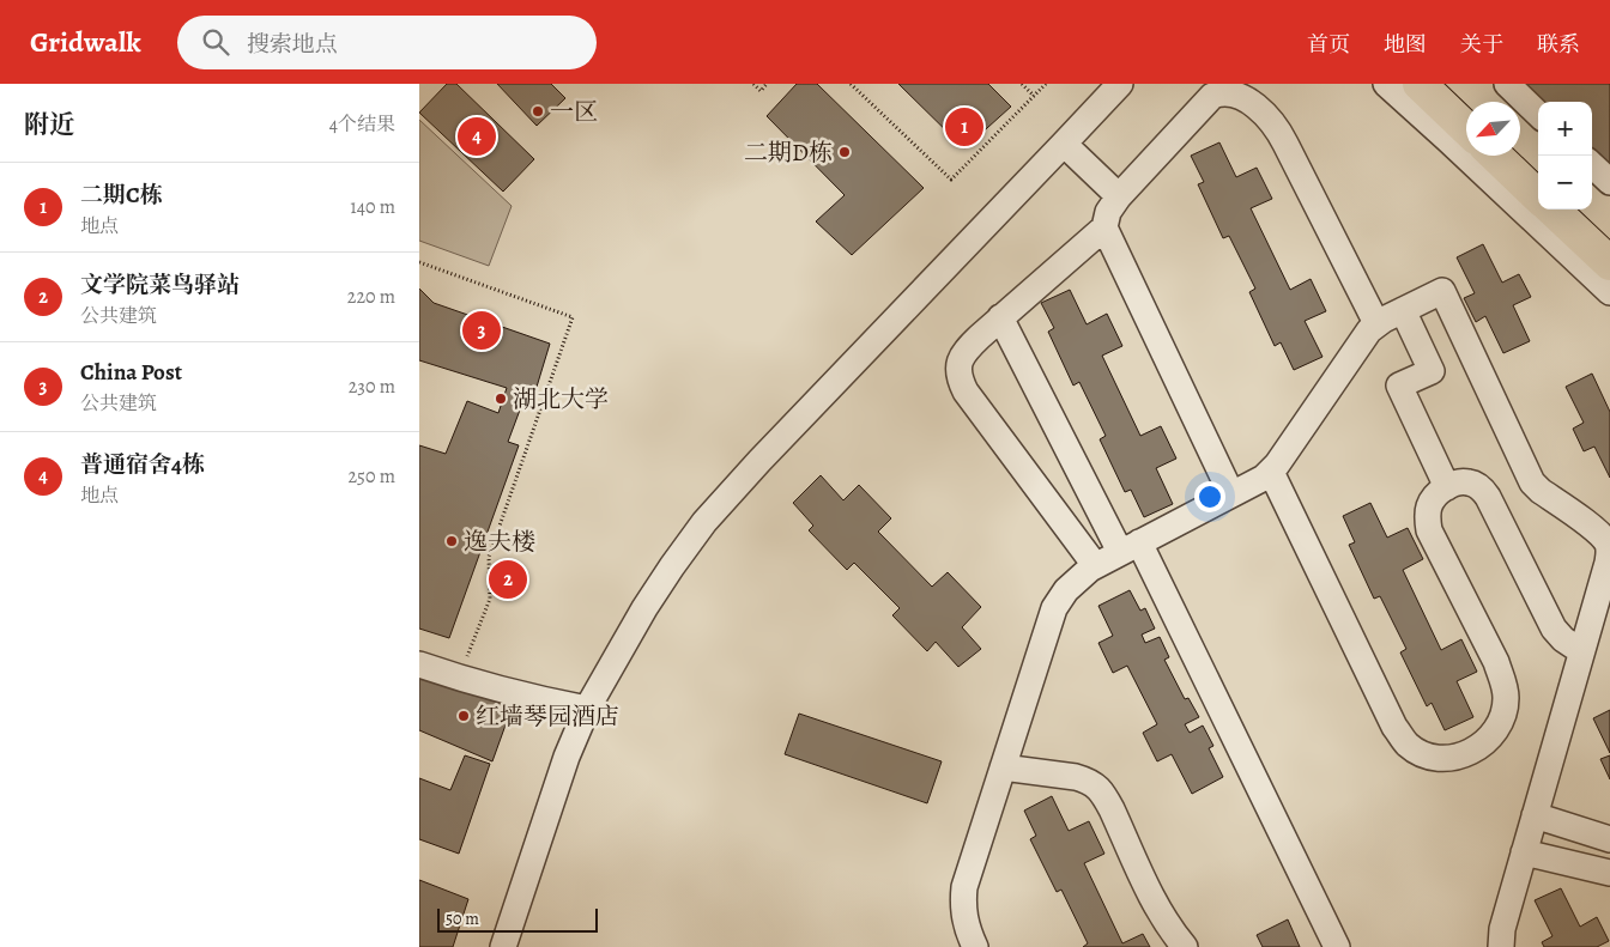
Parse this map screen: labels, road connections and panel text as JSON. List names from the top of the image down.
{
  "places": [
    "一区",
    "二期D栋",
    "湖北大学",
    "逸夫楼",
    "红墙琴园酒店"
  ],
  "scale_bar": "50 m",
  "north": "bottom left",
  "page": {
    "header": "Gridwalk",
    "search": "搜索地点",
    "nav": [
      "首页",
      "地图",
      "关于",
      "联系"
    ],
    "heading": ["附近", "4个结果"],
    "map_buttons": ["+", "−"],
    "pins": [
      "1",
      "4",
      "3",
      "2"
    ],
    "list": [
      {
        "mark": "1",
        "name": "二期C栋",
        "note": "地点",
        "value": "140 m"
      },
      {
        "mark": "2",
        "name": "文学院菜鸟驿站",
        "note": "公共建筑",
        "value": "220 m"
      },
      {
        "mark": "3",
        "name": "China Post",
        "note": "公共建筑",
        "value": "230 m"
      },
      {
        "mark": "4",
        "name": "普通宿舍4栋",
        "note": "地点",
        "value": "250 m"
      }
    ],
    "scale": "50 m"
  }
}
